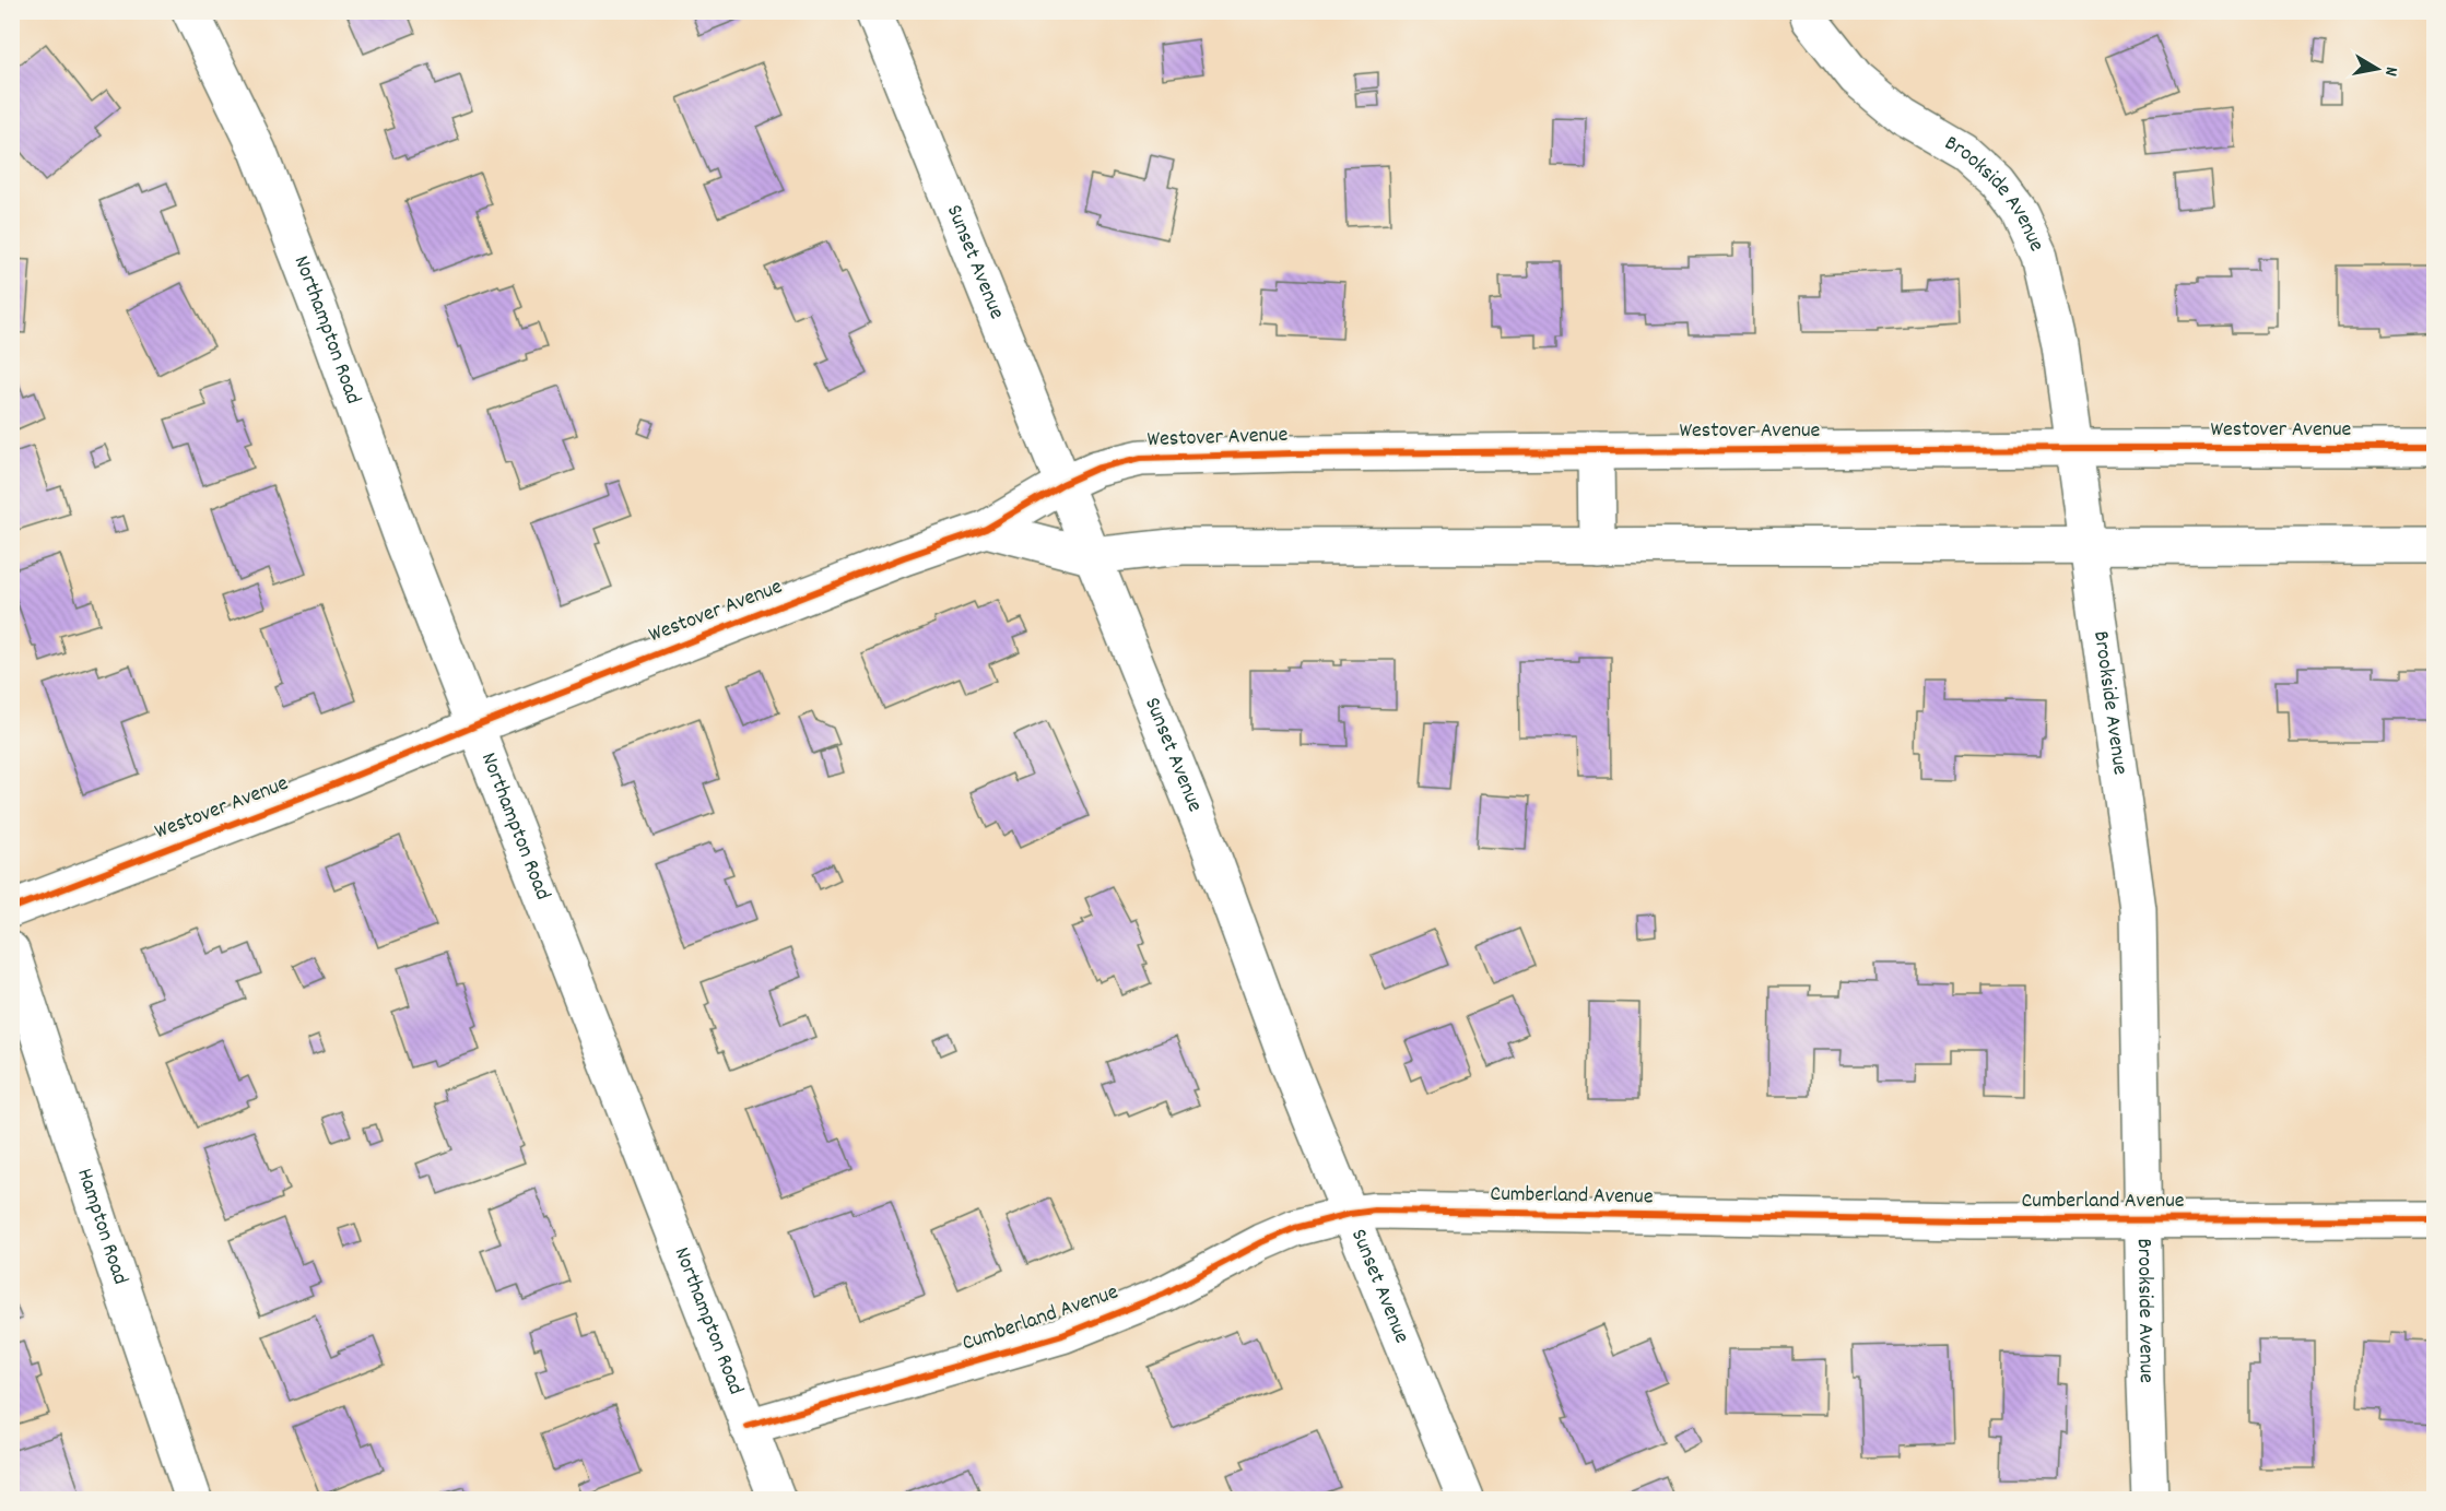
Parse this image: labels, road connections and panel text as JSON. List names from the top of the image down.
{
  "streets": {
    "street": [
      "Brookside Avenue",
      "Sunset Avenue",
      "Northampton Road",
      "Westover Avenue",
      "Cumberland Avenue",
      "Hampton Road"
    ]
  },
  "crossings": [
    ["Brookside Avenue", "Westover Avenue"],
    ["Brookside Avenue", "Cumberland Avenue"],
    ["Sunset Avenue", "Westover Avenue"],
    ["Sunset Avenue", "Cumberland Avenue"],
    ["Northampton Road", "Westover Avenue"],
    ["Northampton Road", "Cumberland Avenue"]
  ],
  "north": "right"
}
